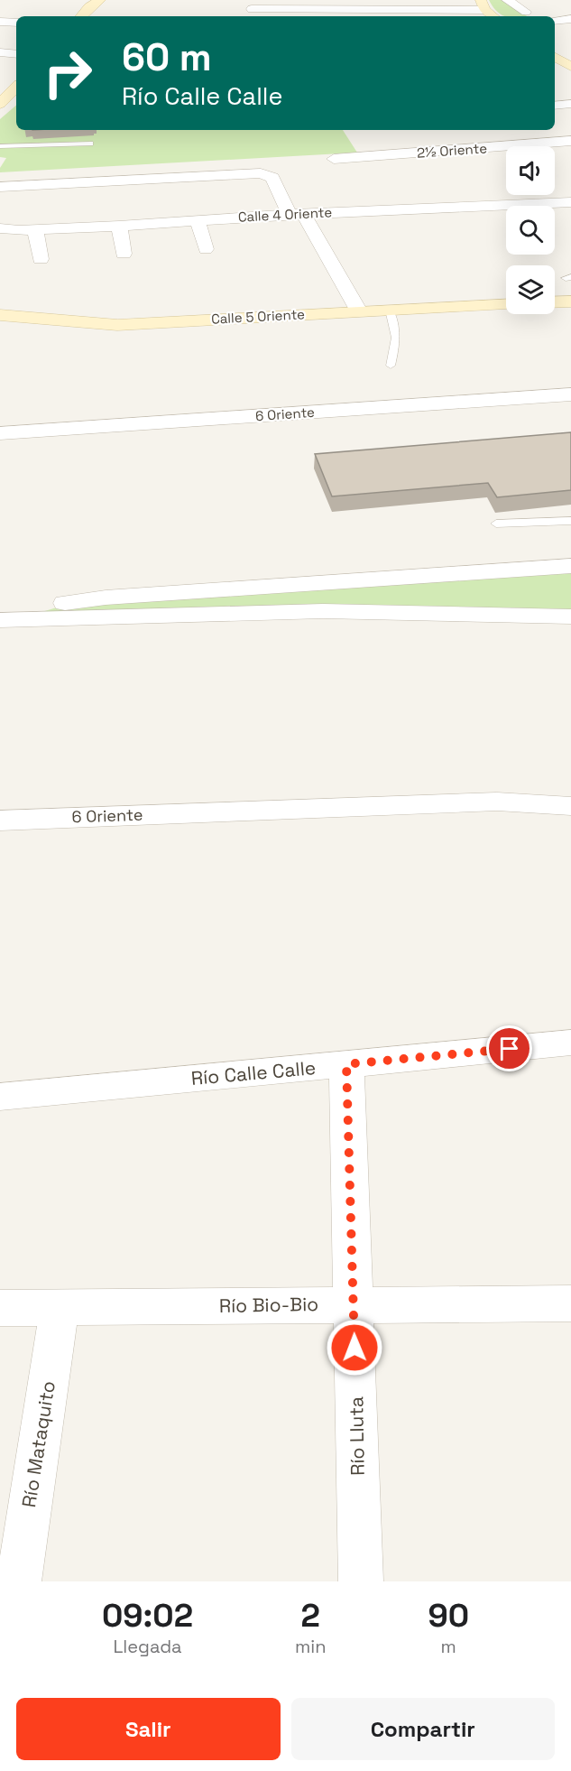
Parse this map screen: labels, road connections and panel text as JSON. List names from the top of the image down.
{
  "streets": {
    "main road": ["Calle 5 Oriente"],
    "street": [
      "2½ Oriente",
      "Calle 4 Oriente",
      "6 Oriente",
      "Río Calle Calle",
      "Río Bio-Bio",
      "Río Lluta",
      "Río Mataquito"
    ]
  },
  "crossings": [
    ["Río Calle Calle", "Río Lluta"],
    ["Río Bio-Bio", "Río Lluta"],
    ["Río Bio-Bio", "Río Mataquito"]
  ],
  "page": {
    "turn": ["60 m", "Río Calle Calle"],
    "eta": [
      "09:02",
      "Llegada",
      "2",
      "min",
      "90",
      "m"
    ],
    "buttons": ["Salir", "Compartir"]
  }
}
